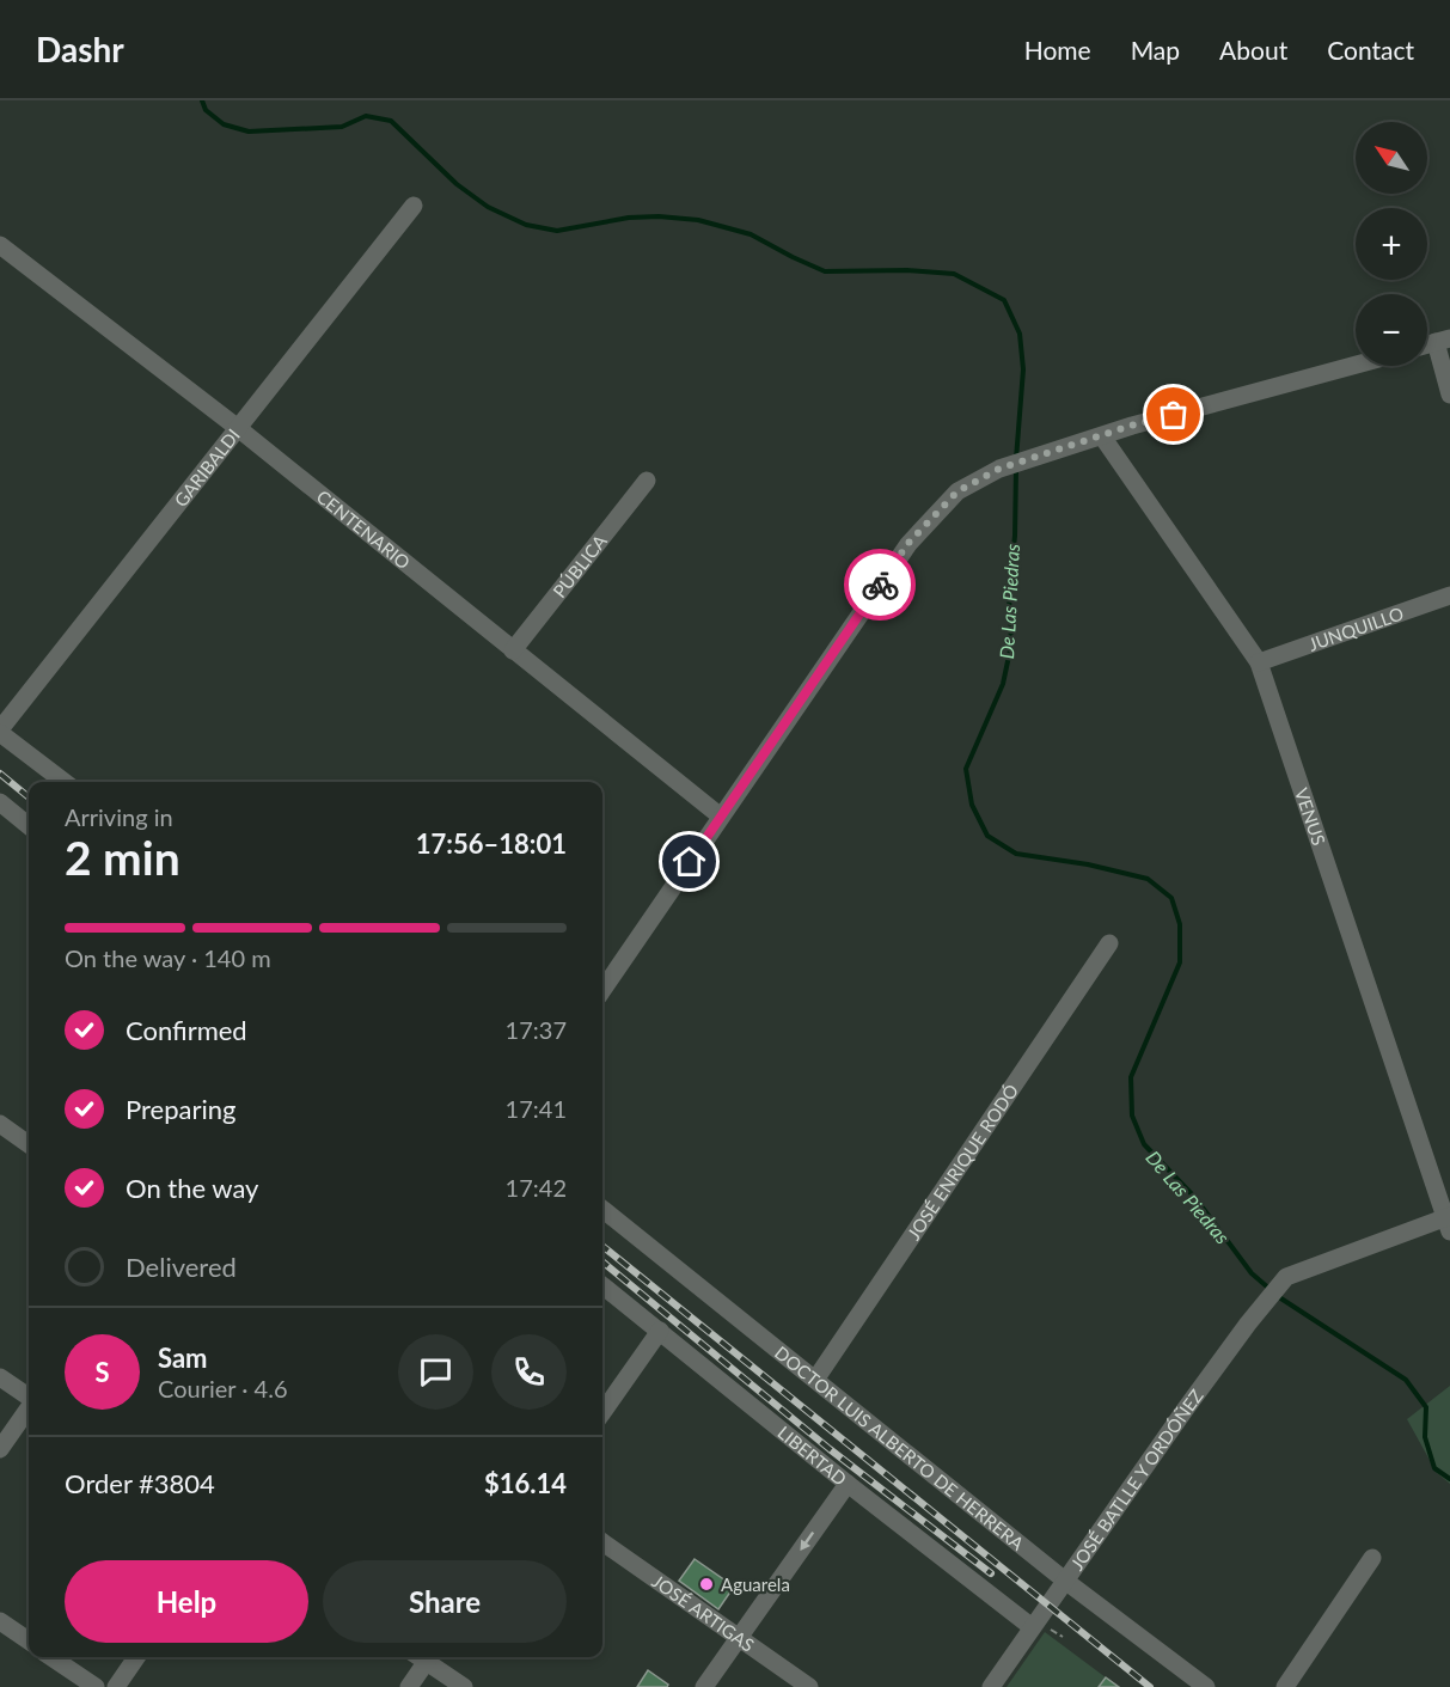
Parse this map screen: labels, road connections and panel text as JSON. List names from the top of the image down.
{
  "streets": {
    "street": [
      "GARIBALDI",
      "CENTENARIO",
      "PÚBLICA",
      "JUNQUILLO",
      "VENUS",
      "JOSÉ ENRIQUE RODÓ",
      "DOCTOR LUIS ALBERTO DE HERRERA",
      "LIBERTAD",
      "JOSÉ BATLLE Y ORDÓÑEZ",
      "JOSÉ ARTIGAS"
    ]
  },
  "crossings": [
    ["GARIBALDI", "CENTENARIO"],
    ["CENTENARIO", "PÚBLICA"],
    ["JUNQUILLO", "VENUS"],
    ["VENUS", "JOSÉ BATLLE Y ORDÓÑEZ"],
    ["JOSÉ ENRIQUE RODÓ", "DOCTOR LUIS ALBERTO DE HERRERA"],
    ["DOCTOR LUIS ALBERTO DE HERRERA", "JOSÉ BATLLE Y ORDÓÑEZ"],
    ["LIBERTAD", "JOSÉ BATLLE Y ORDÓÑEZ"]
  ],
  "water": ["De Las Piedras"],
  "places": ["Aguarela"],
  "north": "top left",
  "page": {
    "header": "Dashr",
    "nav": [
      "Home",
      "Map",
      "About",
      "Contact"
    ],
    "map_buttons": ["+", "−"],
    "heading": ["2 min", "Arriving in", "17:56–18:01"],
    "panel": [
      "Sam",
      "Courier · 4.6",
      "Order #3804",
      "$16.14"
    ],
    "bar": "On the way · 140 m",
    "list": [
      ["Confirmed", "17:37"],
      ["Preparing", "17:41"],
      ["On the way", "17:42"],
      "Delivered"
    ],
    "round": "S",
    "buttons": ["Help", "Share"]
  }
}
